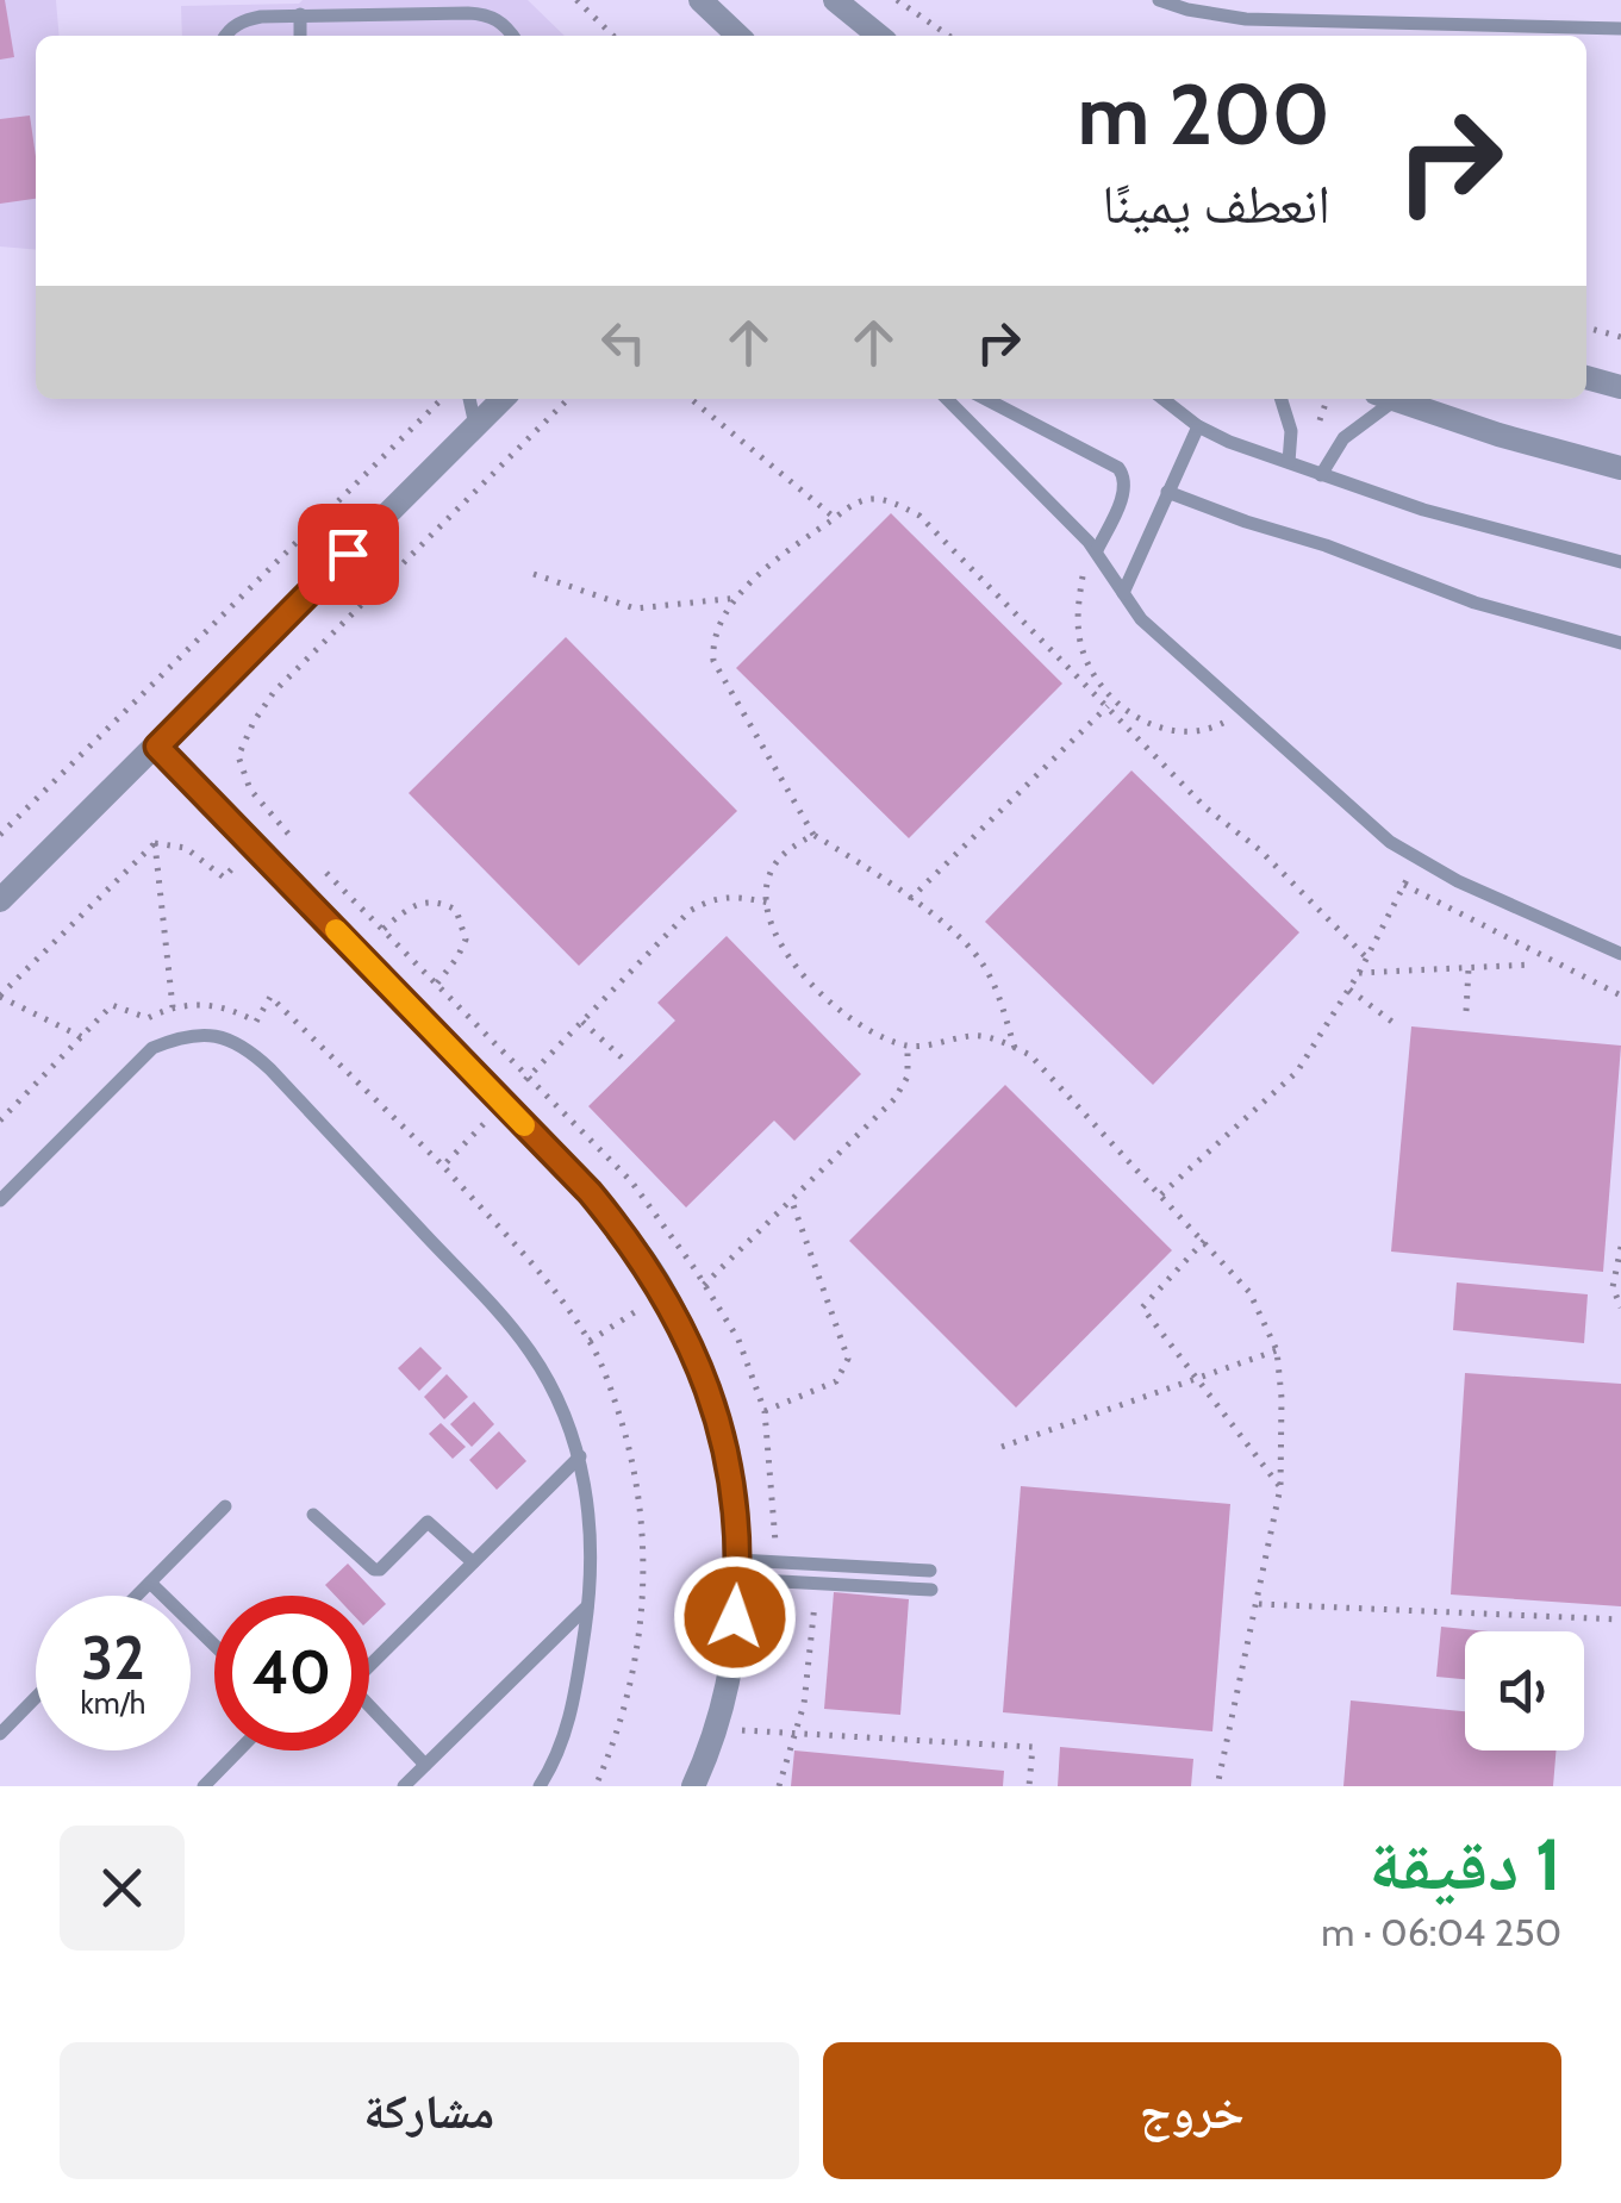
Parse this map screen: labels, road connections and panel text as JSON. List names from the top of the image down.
{
  "page": {
    "turn": ["200 m", "انعطف يمينًا"],
    "speed": "32 km/h",
    "limit": "40",
    "heading": ["1 دقيقة", "250 m · 06:04"],
    "buttons": ["خروج", "مشاركة"]
  }
}
